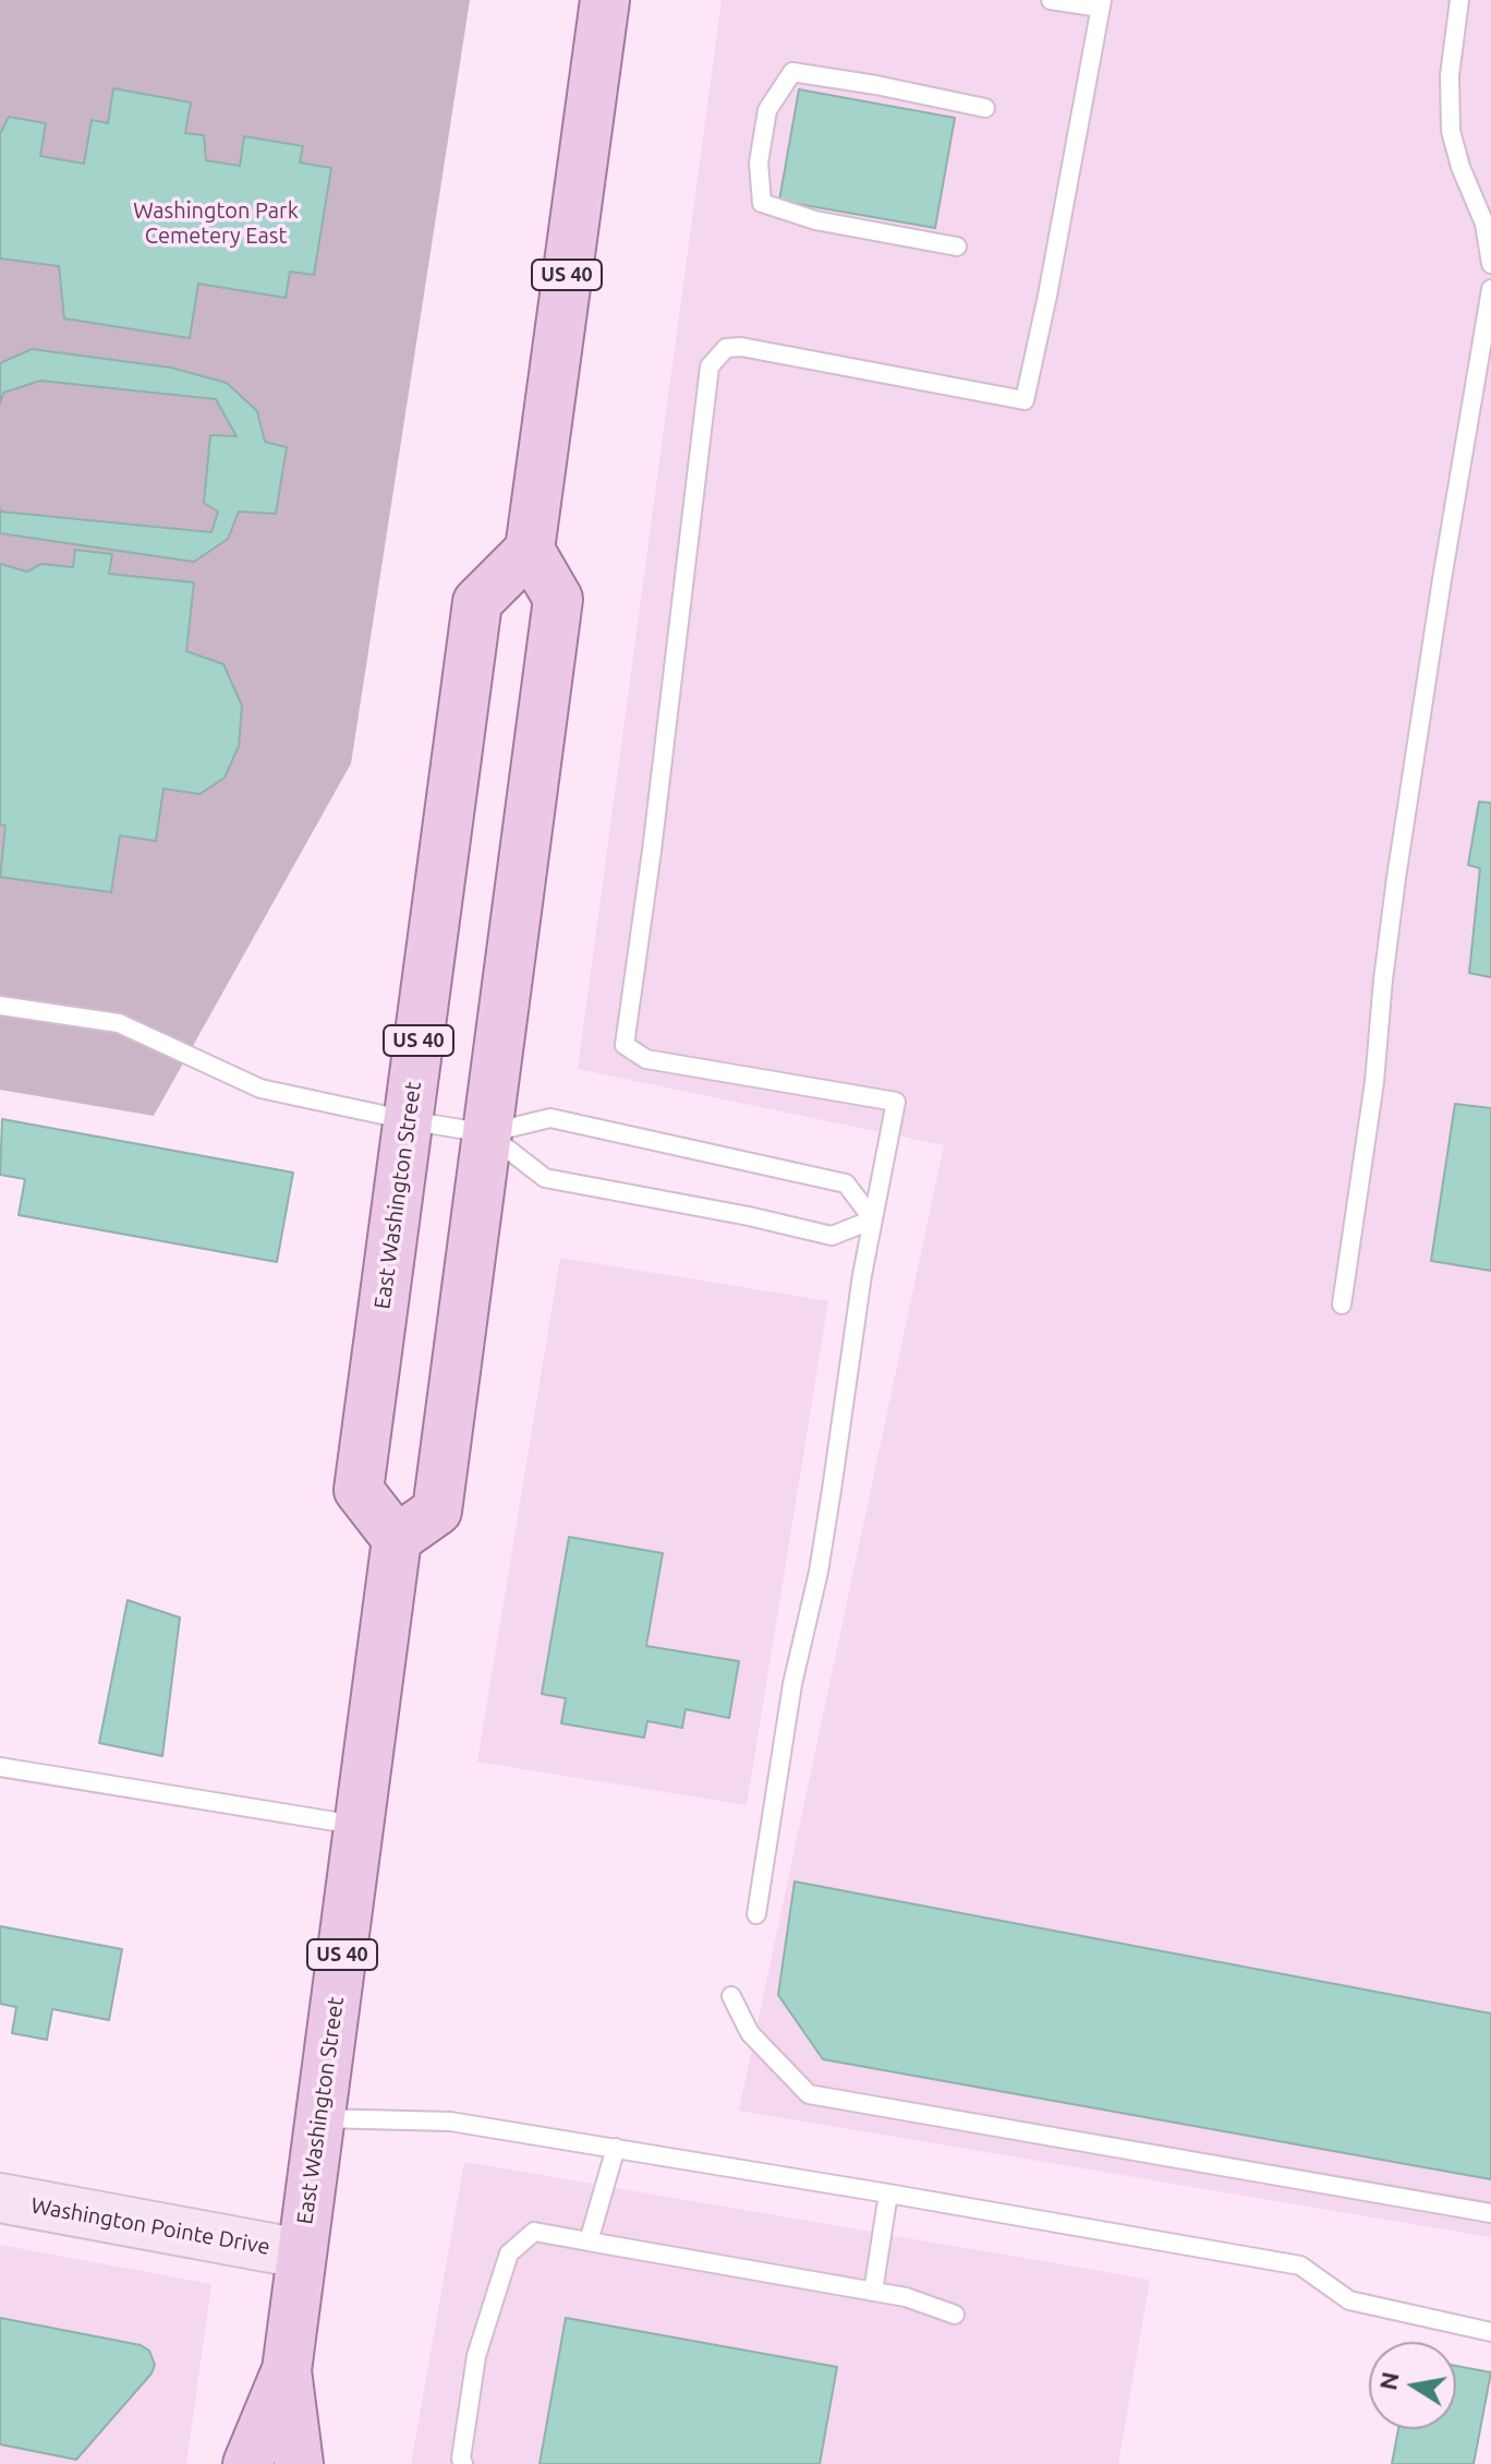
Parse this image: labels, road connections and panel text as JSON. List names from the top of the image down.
{
  "streets": {
    "main road": ["US 40", "East Washington Street"],
    "street": ["Washington Pointe Drive"]
  },
  "crossings": [
    ["US 40", "East Washington Street"],
    ["East Washington Street", "Washington Pointe Drive"]
  ],
  "parks": ["Washington Park Cemetery East"],
  "north": "left"
}
